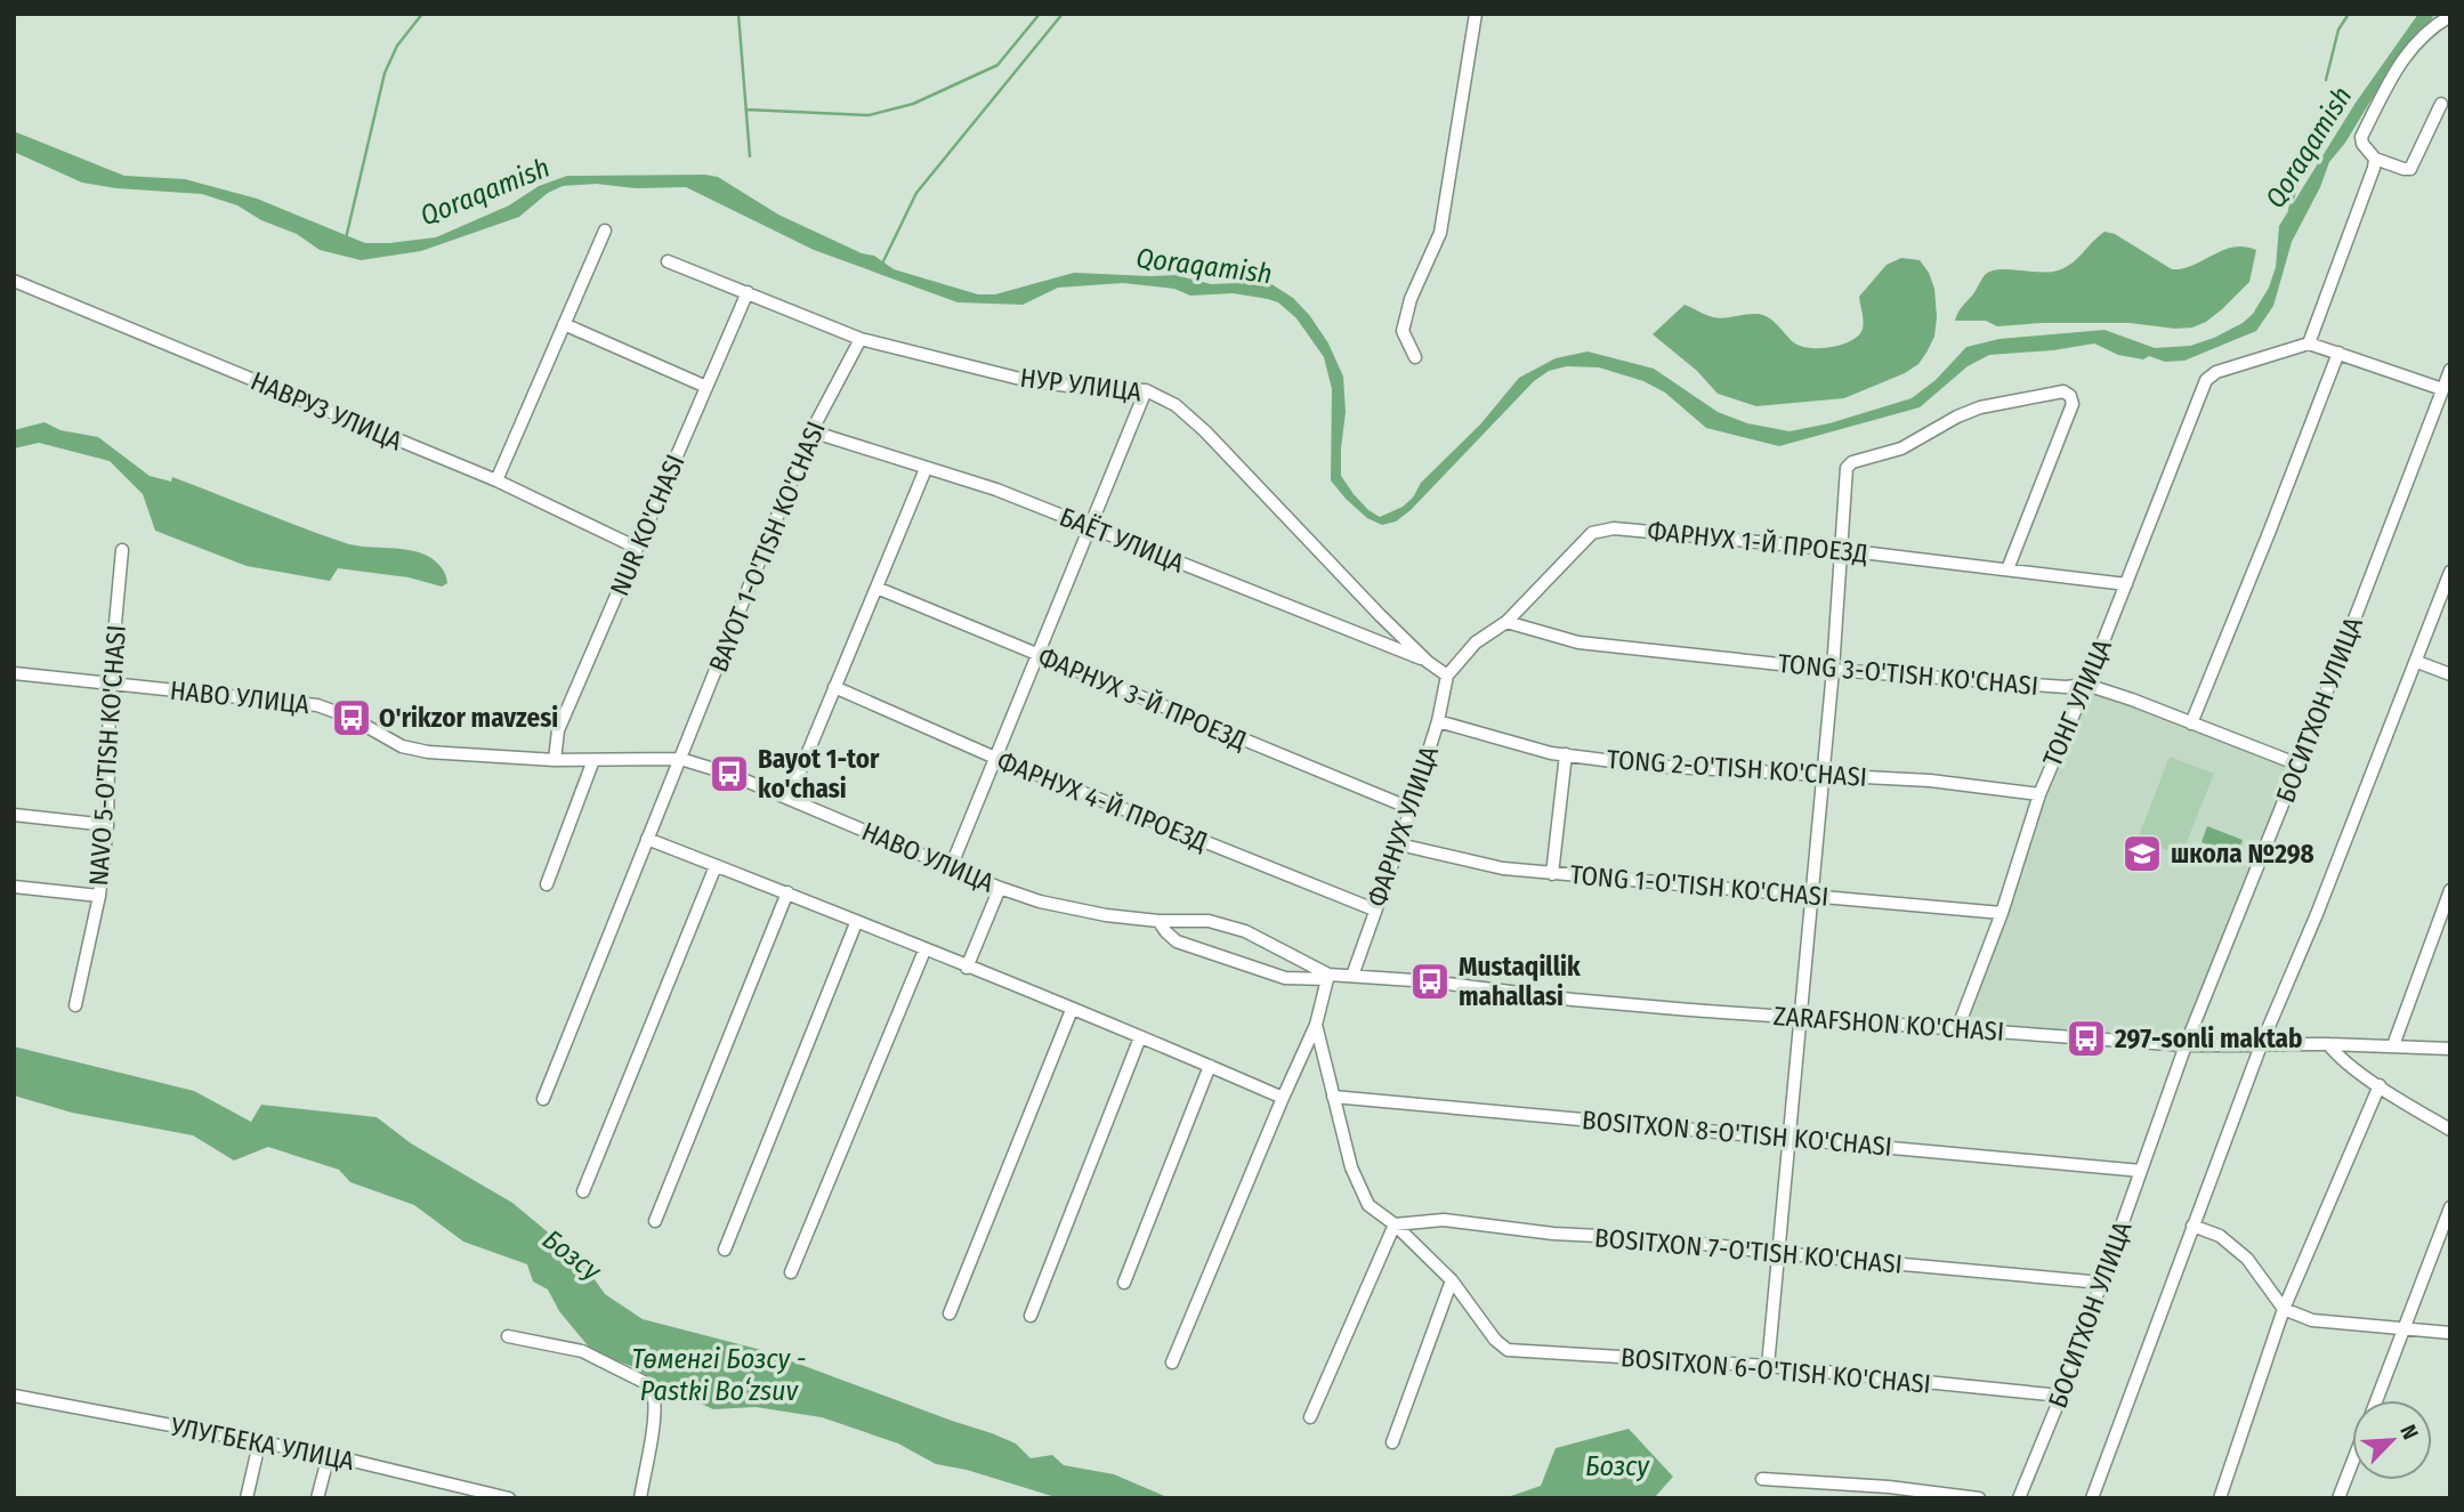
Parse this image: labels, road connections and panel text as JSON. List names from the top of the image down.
{
  "streets": {
    "street": [
      "НУР УЛИЦА",
      "НАВРУЗ УЛИЦА",
      "NUR KO'CHASI",
      "БАЁТ УЛИЦА",
      "ФАРНУХ 1-Й ПРОЕЗД",
      "BAYOT 1-O'TISH KO'CHASI",
      "TONG 3-O'TISH KO'CHASI",
      "НАВО УЛИЦА",
      "ФАРНУХ 3-Й ПРОЕЗД",
      "ТОНГ УЛИЦА",
      "БОСИТХОН УЛИЦА",
      "NAVO 5-O'TISH KO'CHASI",
      "TONG 2-O'TISH KO'CHASI",
      "ФАРНУХ 4-Й ПРОЕЗД",
      "ФАРНУХ УЛИЦА",
      "TONG 1-O'TISH KO'CHASI",
      "ZARAFSHON KO'CHASI",
      "BOSITXON 8-O'TISH KO'CHASI",
      "BOSITXON 7-O'TISH KO'CHASI",
      "BOSITXON 6-O'TISH KO'CHASI",
      "УЛУГБЕКА УЛИЦА"
    ]
  },
  "crossings": [
    ["НУР УЛИЦА", "NUR KO'CHASI"],
    ["НУР УЛИЦА", "БАЁТ УЛИЦА"],
    ["НУР УЛИЦА", "ФАРНУХ 1-Й ПРОЕЗД"],
    ["НУР УЛИЦА", "BAYOT 1-O'TISH KO'CHASI"],
    ["НУР УЛИЦА", "ФАРНУХ УЛИЦА"],
    ["НАВРУЗ УЛИЦА", "NUR KO'CHASI"],
    ["NUR KO'CHASI", "НАВО УЛИЦА"],
    ["БАЁТ УЛИЦА", "BAYOT 1-O'TISH KO'CHASI"],
    ["ФАРНУХ 1-Й ПРОЕЗД", "TONG 3-O'TISH KO'CHASI"],
    ["ФАРНУХ 1-Й ПРОЕЗД", "ТОНГ УЛИЦА"],
    ["ФАРНУХ 1-Й ПРОЕЗД", "ФАРНУХ УЛИЦА"],
    ["BAYOT 1-O'TISH KO'CHASI", "НАВО УЛИЦА"],
    ["TONG 3-O'TISH KO'CHASI", "ТОНГ УЛИЦА"],
    ["TONG 3-O'TISH KO'CHASI", "БОСИТХОН УЛИЦА"],
    ["НАВО УЛИЦА", "NAVO 5-O'TISH KO'CHASI"],
    ["НАВО УЛИЦА", "ZARAFSHON KO'CHASI"],
    ["ФАРНУХ 3-Й ПРОЕЗД", "ФАРНУХ УЛИЦА"],
    ["ТОНГ УЛИЦА", "TONG 2-O'TISH KO'CHASI"],
    ["ТОНГ УЛИЦА", "TONG 1-O'TISH KO'CHASI"],
    ["ТОНГ УЛИЦА", "ZARAFSHON KO'CHASI"],
    ["БОСИТХОН УЛИЦА", "ZARAFSHON KO'CHASI"],
    ["БОСИТХОН УЛИЦА", "BOSITXON 8-O'TISH KO'CHASI"],
    ["БОСИТХОН УЛИЦА", "BOSITXON 7-O'TISH KO'CHASI"],
    ["БОСИТХОН УЛИЦА", "BOSITXON 6-O'TISH KO'CHASI"],
    ["TONG 2-O'TISH KO'CHASI", "ФАРНУХ УЛИЦА"],
    ["ФАРНУХ 4-Й ПРОЕЗД", "ФАРНУХ УЛИЦА"],
    ["ФАРНУХ УЛИЦА", "TONG 1-O'TISH KO'CHASI"],
    ["ФАРНУХ УЛИЦА", "ZARAFSHON KO'CHASI"]
  ],
  "water": ["Qoraqamish", "Бозсу", "Төменгі Бозсу - Pastki Boʻzsuv"],
  "places": {
    "bus stop": [
      "O'rikzor mavzesi",
      "Bayot 1-tor ko'chasi",
      "Mustaqillik mahallasi",
      "297-sonli maktab"
    ],
    "school or university": ["школа №298"]
  },
  "north": "top right"
}
